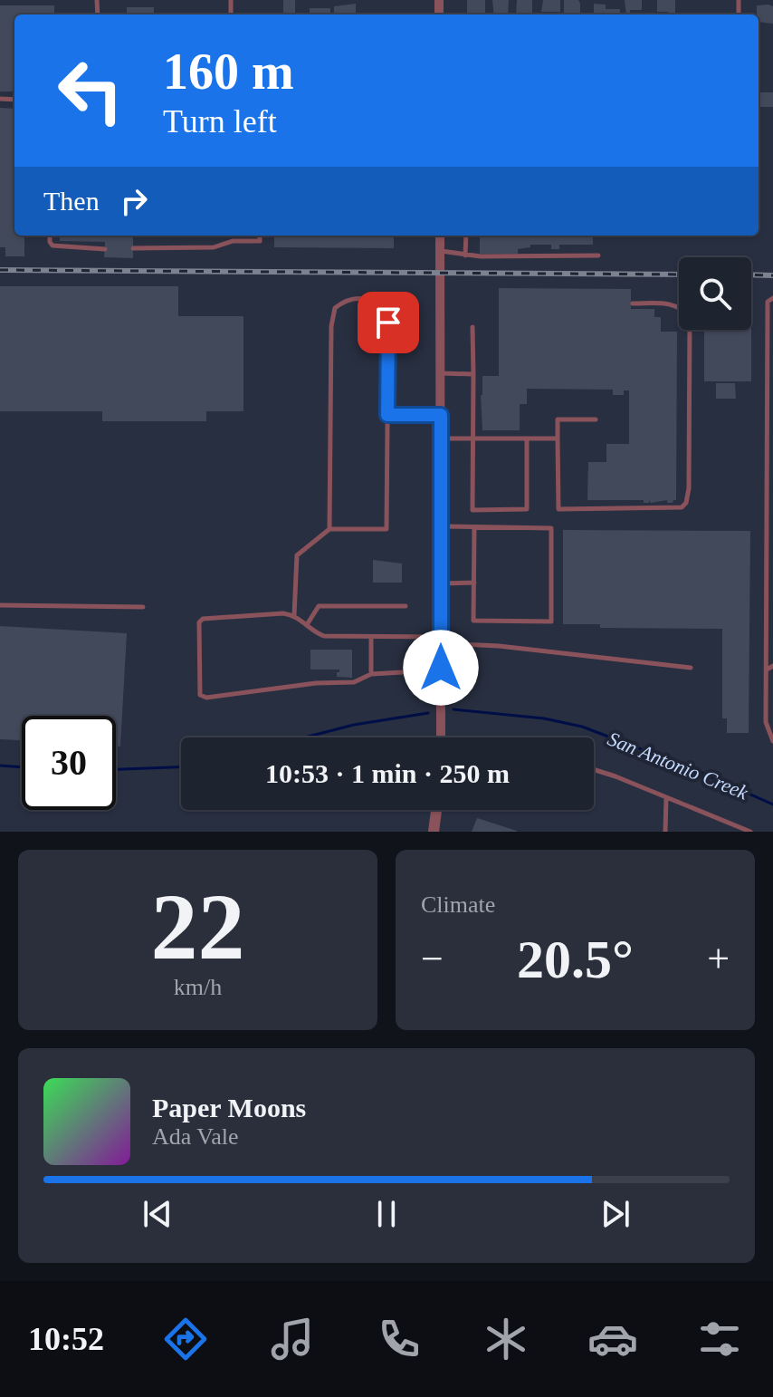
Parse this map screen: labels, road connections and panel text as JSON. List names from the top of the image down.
{
  "water": ["San Antonio Creek"],
  "page": {
    "turn": ["160 m", "Turn left"],
    "then": "Then",
    "limit": "30",
    "trip": "10:53 · 1 min · 250 m",
    "tile": [
      ["22", "km/h"],
      "Climate"
    ],
    "heat": ["−", "20.5°", "+"],
    "song": ["Paper Moons", "Ada Vale"],
    "tabs": "10:52"
  }
}
